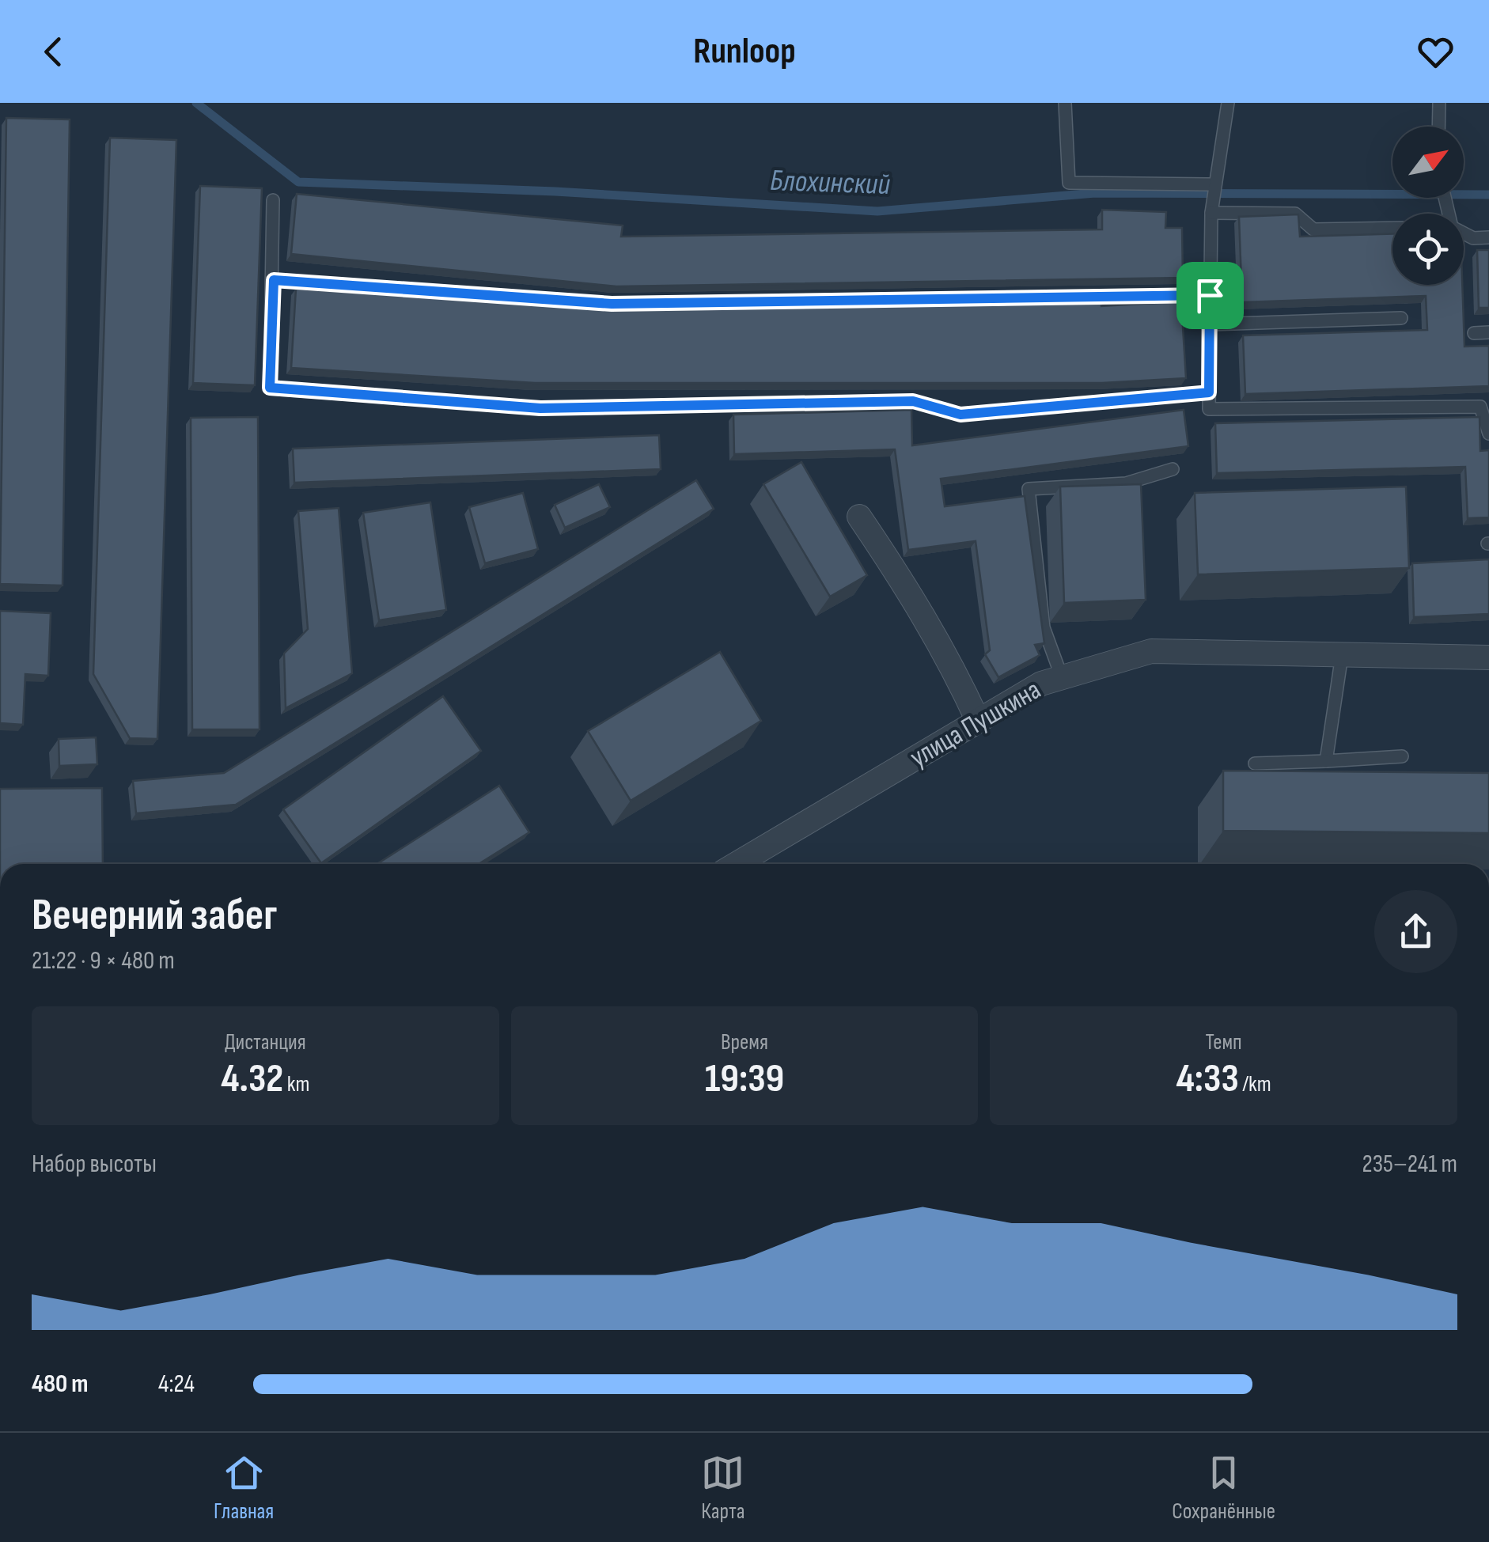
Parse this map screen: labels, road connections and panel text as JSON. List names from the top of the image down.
{
  "streets": {
    "street": ["улица Пушкина"]
  },
  "water": ["Блохинский"],
  "north": "top right",
  "page": {
    "header": "Runloop",
    "heading": ["Вечерний забег", "21:22 · 9 × 480 m"],
    "stats": [
      ["Дистанция", "4.32 km"],
      ["Время", "19:39"],
      ["Темп", "4:33 /km"]
    ],
    "chart": ["Набор высоты", "235–241 m"],
    "list": [
      {
        "name": "480 m",
        "note": "4:24"
      }
    ],
    "tabs": ["Главная", "Карта", "Сохранённые"]
  }
}
